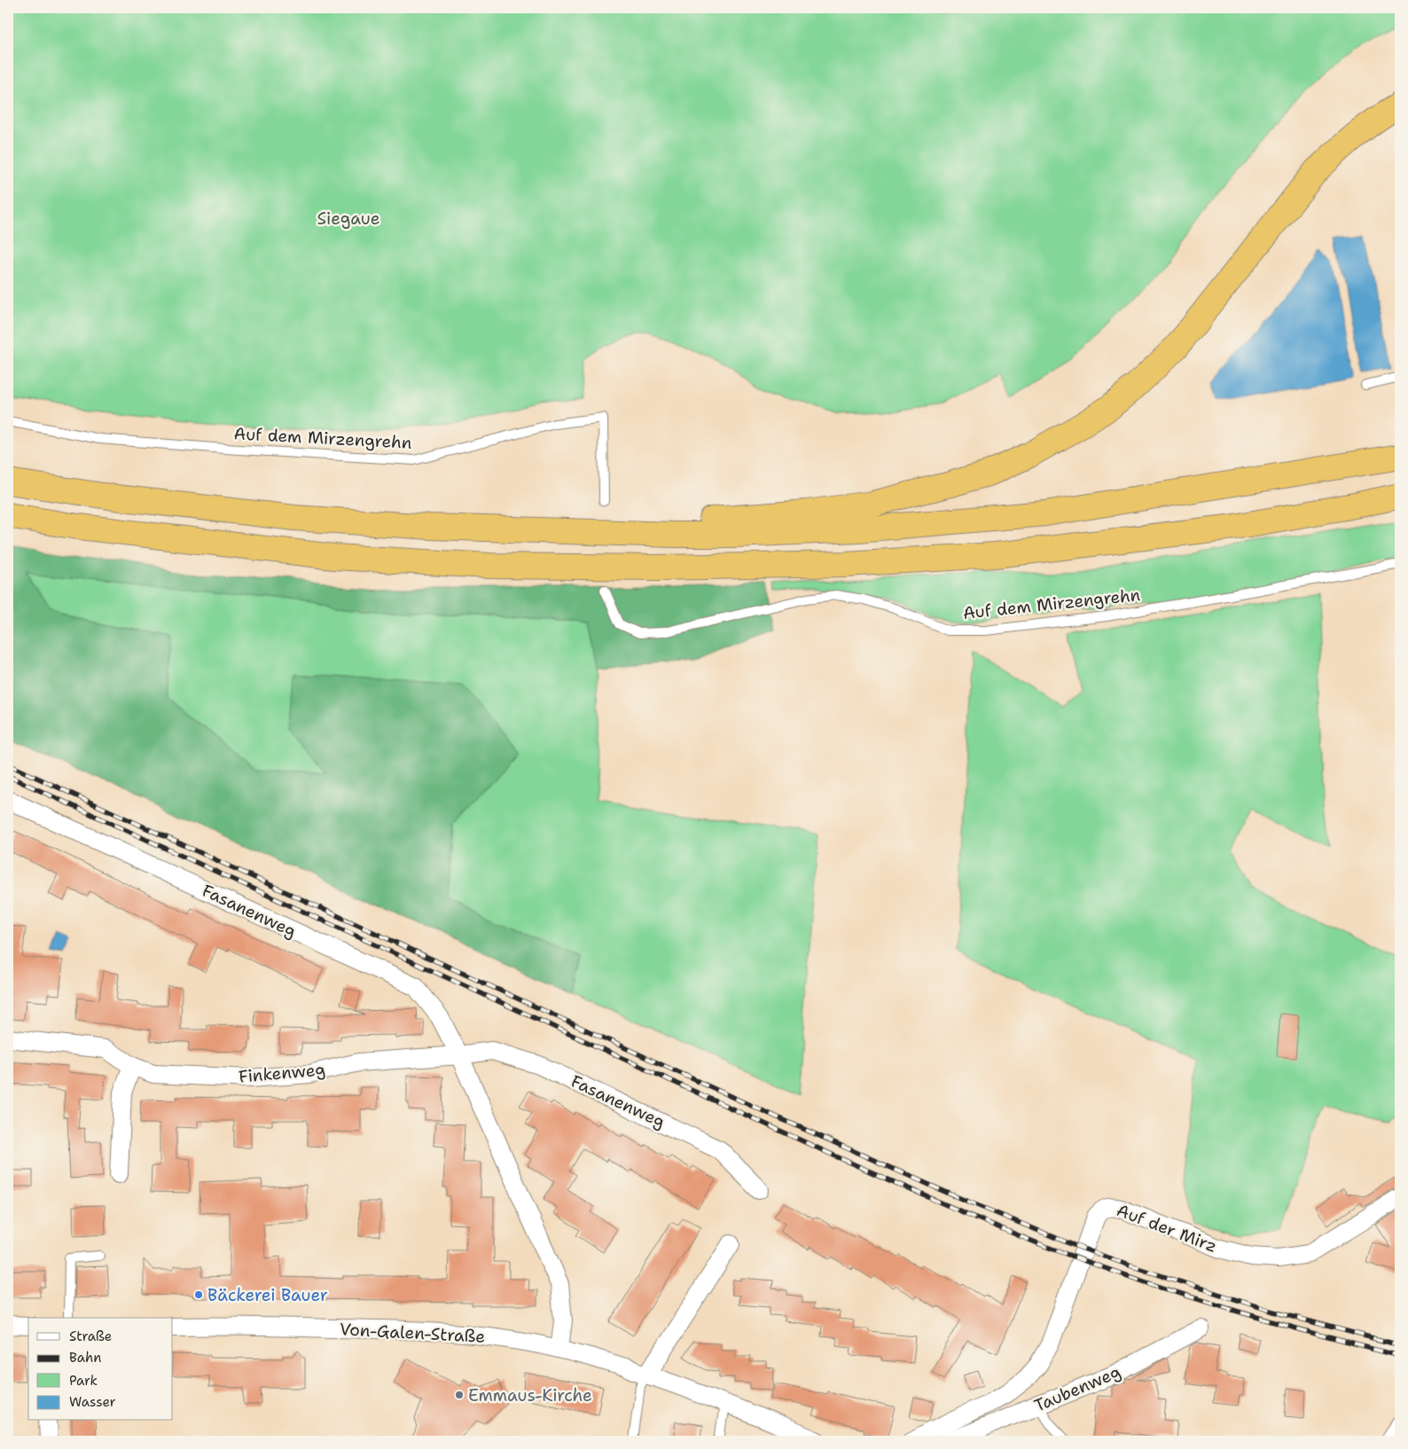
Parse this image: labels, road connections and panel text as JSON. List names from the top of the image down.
{
  "streets": {
    "street": [
      "Fasanenweg",
      "Finkenweg",
      "Auf der Mirz",
      "Von-Galen-Straße",
      "Taubenweg"
    ],
    "lane": ["Auf dem Mirzengrehn"]
  },
  "crossings": [
    ["Fasanenweg", "Finkenweg"],
    ["Fasanenweg", "Von-Galen-Straße"]
  ],
  "parks": ["Siegaue"],
  "places": ["Bäckerei Bauer", "Emmaus-Kirche"],
  "legend": [
    "Straße",
    "Bahn",
    "Park",
    "Wasser"
  ]
}
